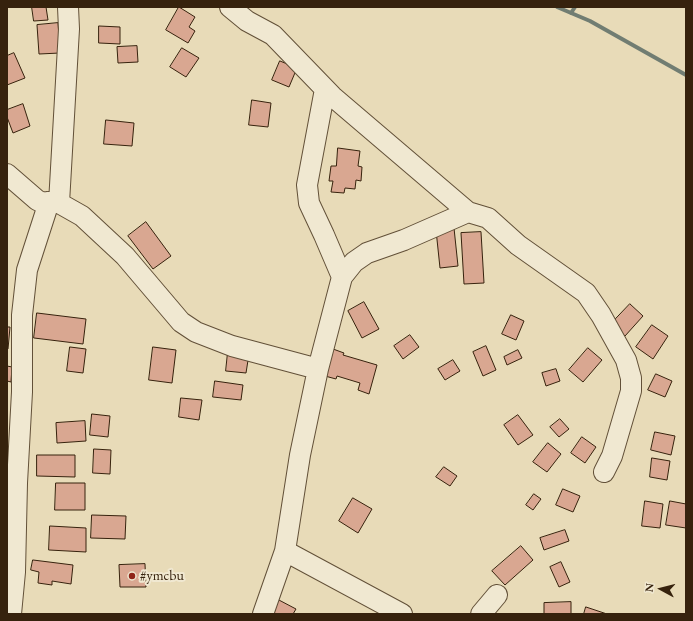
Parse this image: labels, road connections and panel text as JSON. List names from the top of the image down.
{
  "places": ["#ymcbu"],
  "north": "left"
}
